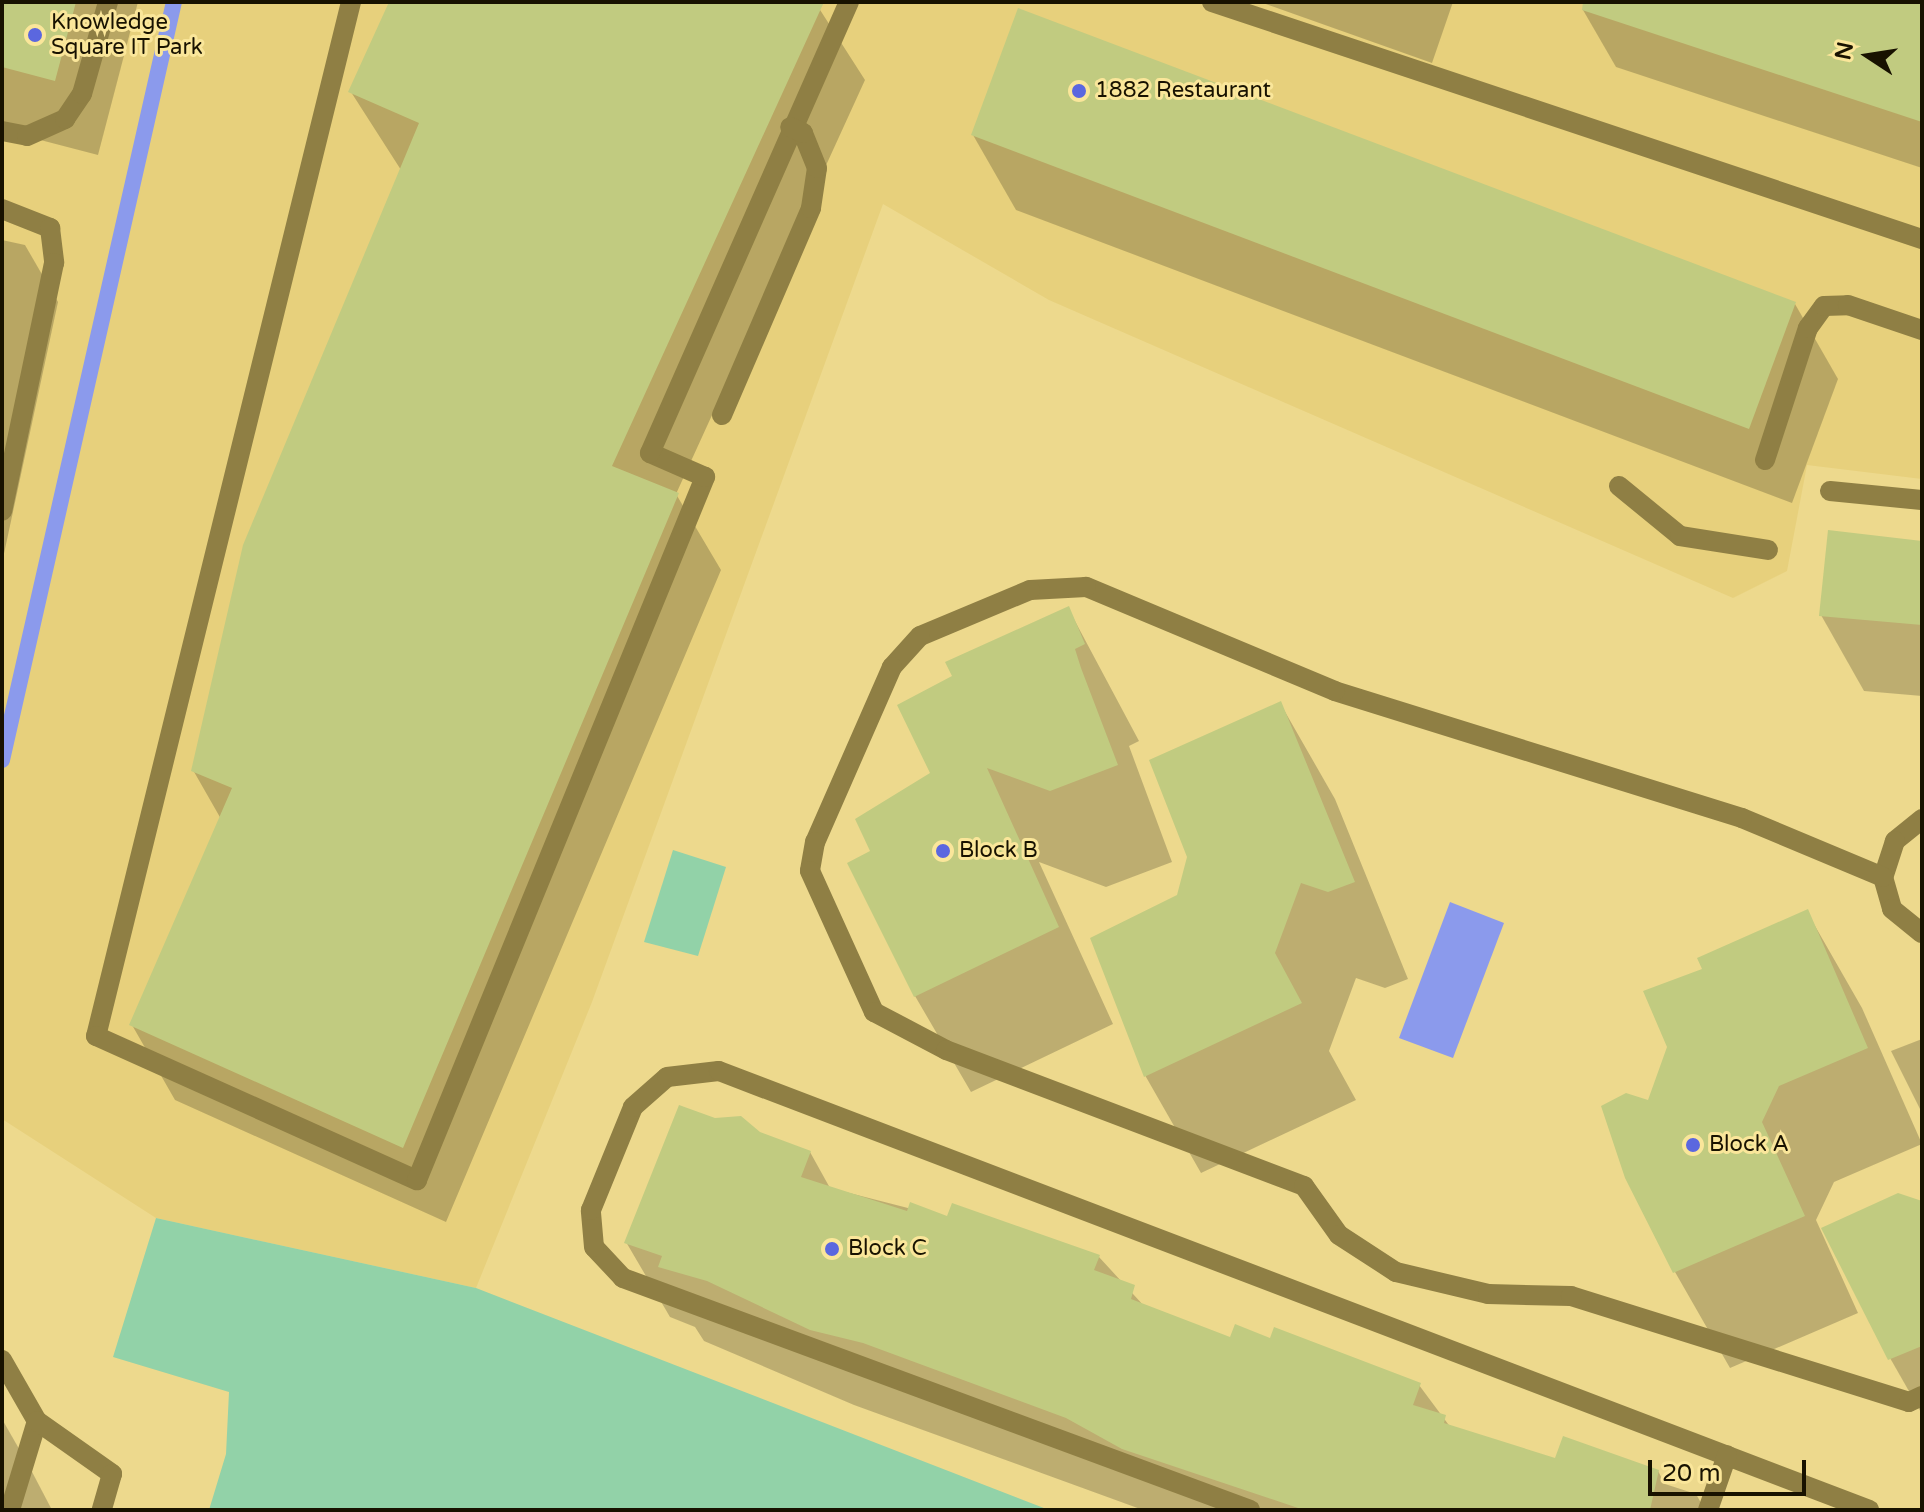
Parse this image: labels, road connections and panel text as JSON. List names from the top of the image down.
{
  "places": [
    "Knowledge Square IT Park",
    "1882 Restaurant",
    "Block B",
    "Block A",
    "Block C"
  ],
  "scale_bar": "20 m",
  "north": "left"
}
